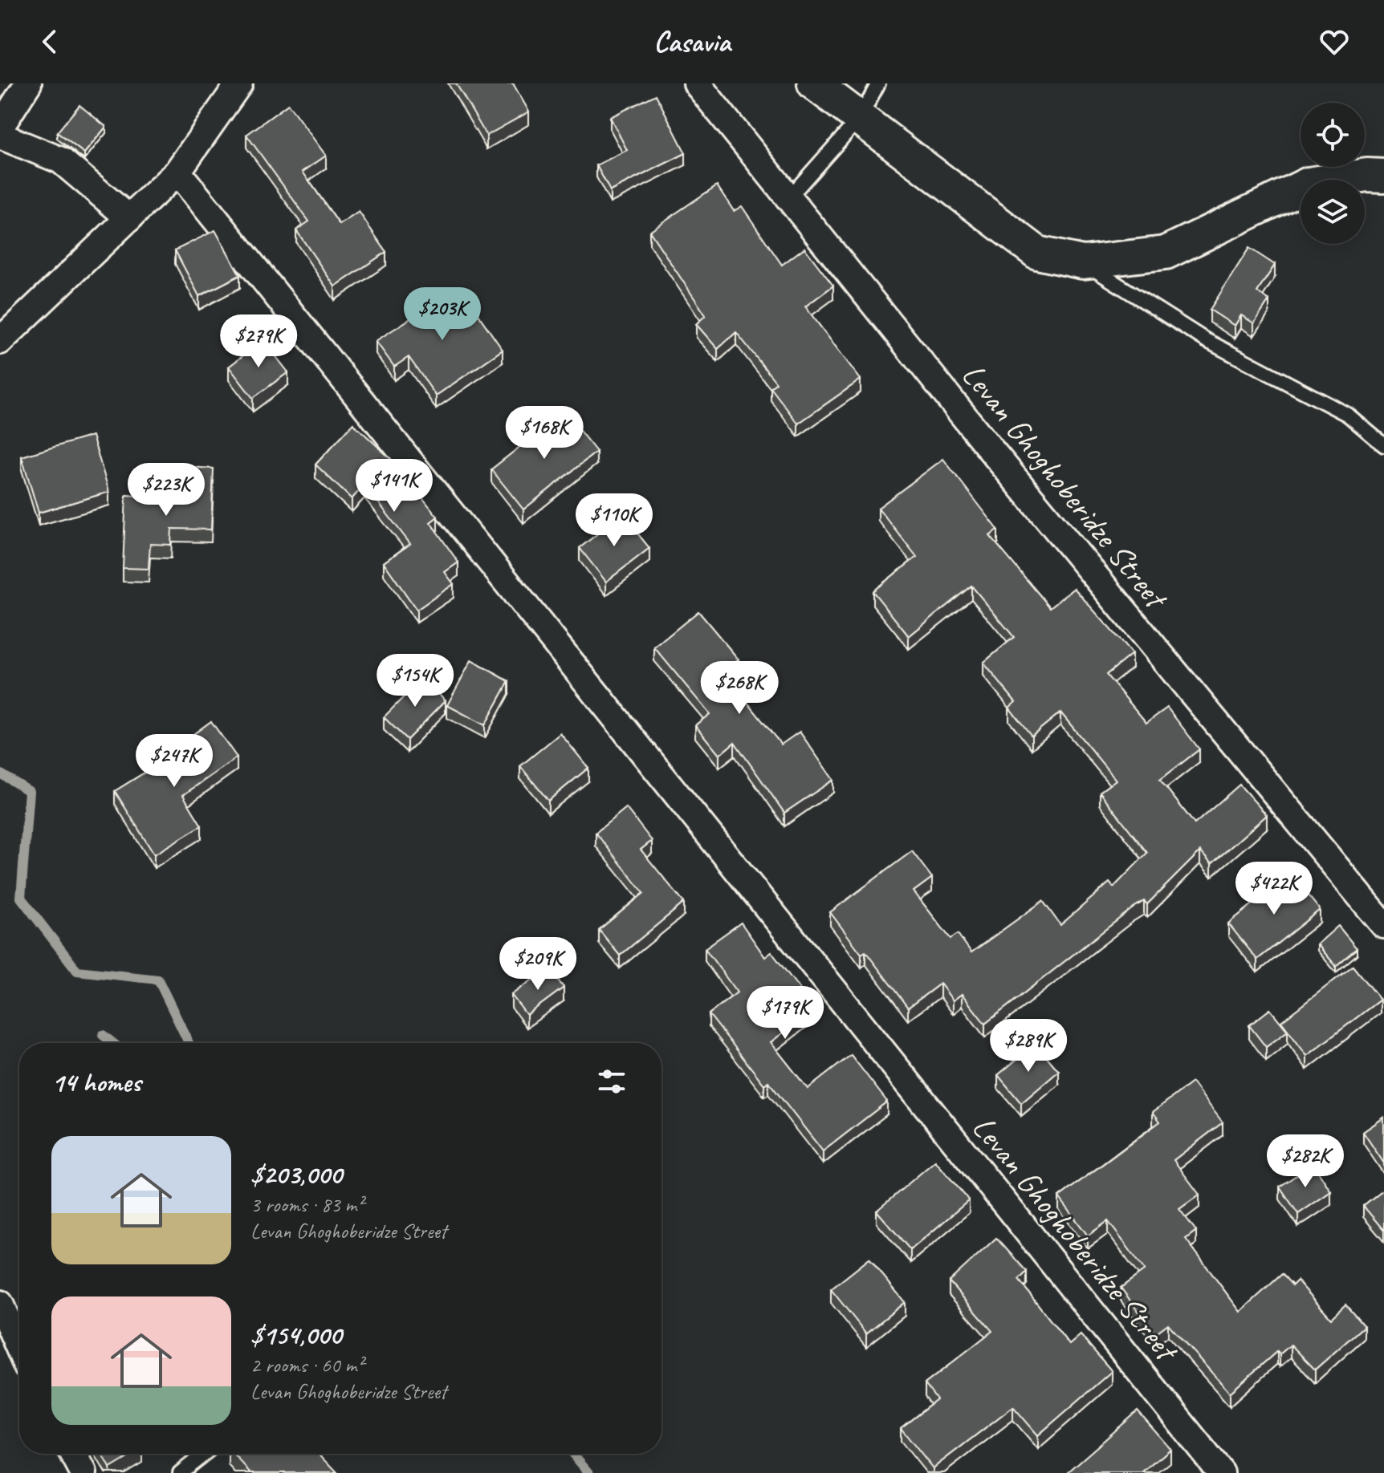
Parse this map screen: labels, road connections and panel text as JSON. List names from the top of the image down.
{
  "streets": {
    "street": ["Levan Ghoghoberidze Street"]
  },
  "page": {
    "header": "Casavia",
    "price": [
      "$203K",
      "$279K",
      "$168K",
      "$141K",
      "$223K",
      "$110K",
      "$154K",
      "$268K",
      "$247K",
      "$422K",
      "$209K",
      "$179K",
      "$289K",
      "$282K"
    ],
    "heading": "14 homes",
    "list": [
      {
        "name": "$203,000",
        "note": "3 rooms · 83 m² · Levan Ghoghoberidze Street"
      },
      {
        "name": "$154,000",
        "note": "2 rooms · 60 m² · Levan Ghoghoberidze Street"
      }
    ]
  }
}
